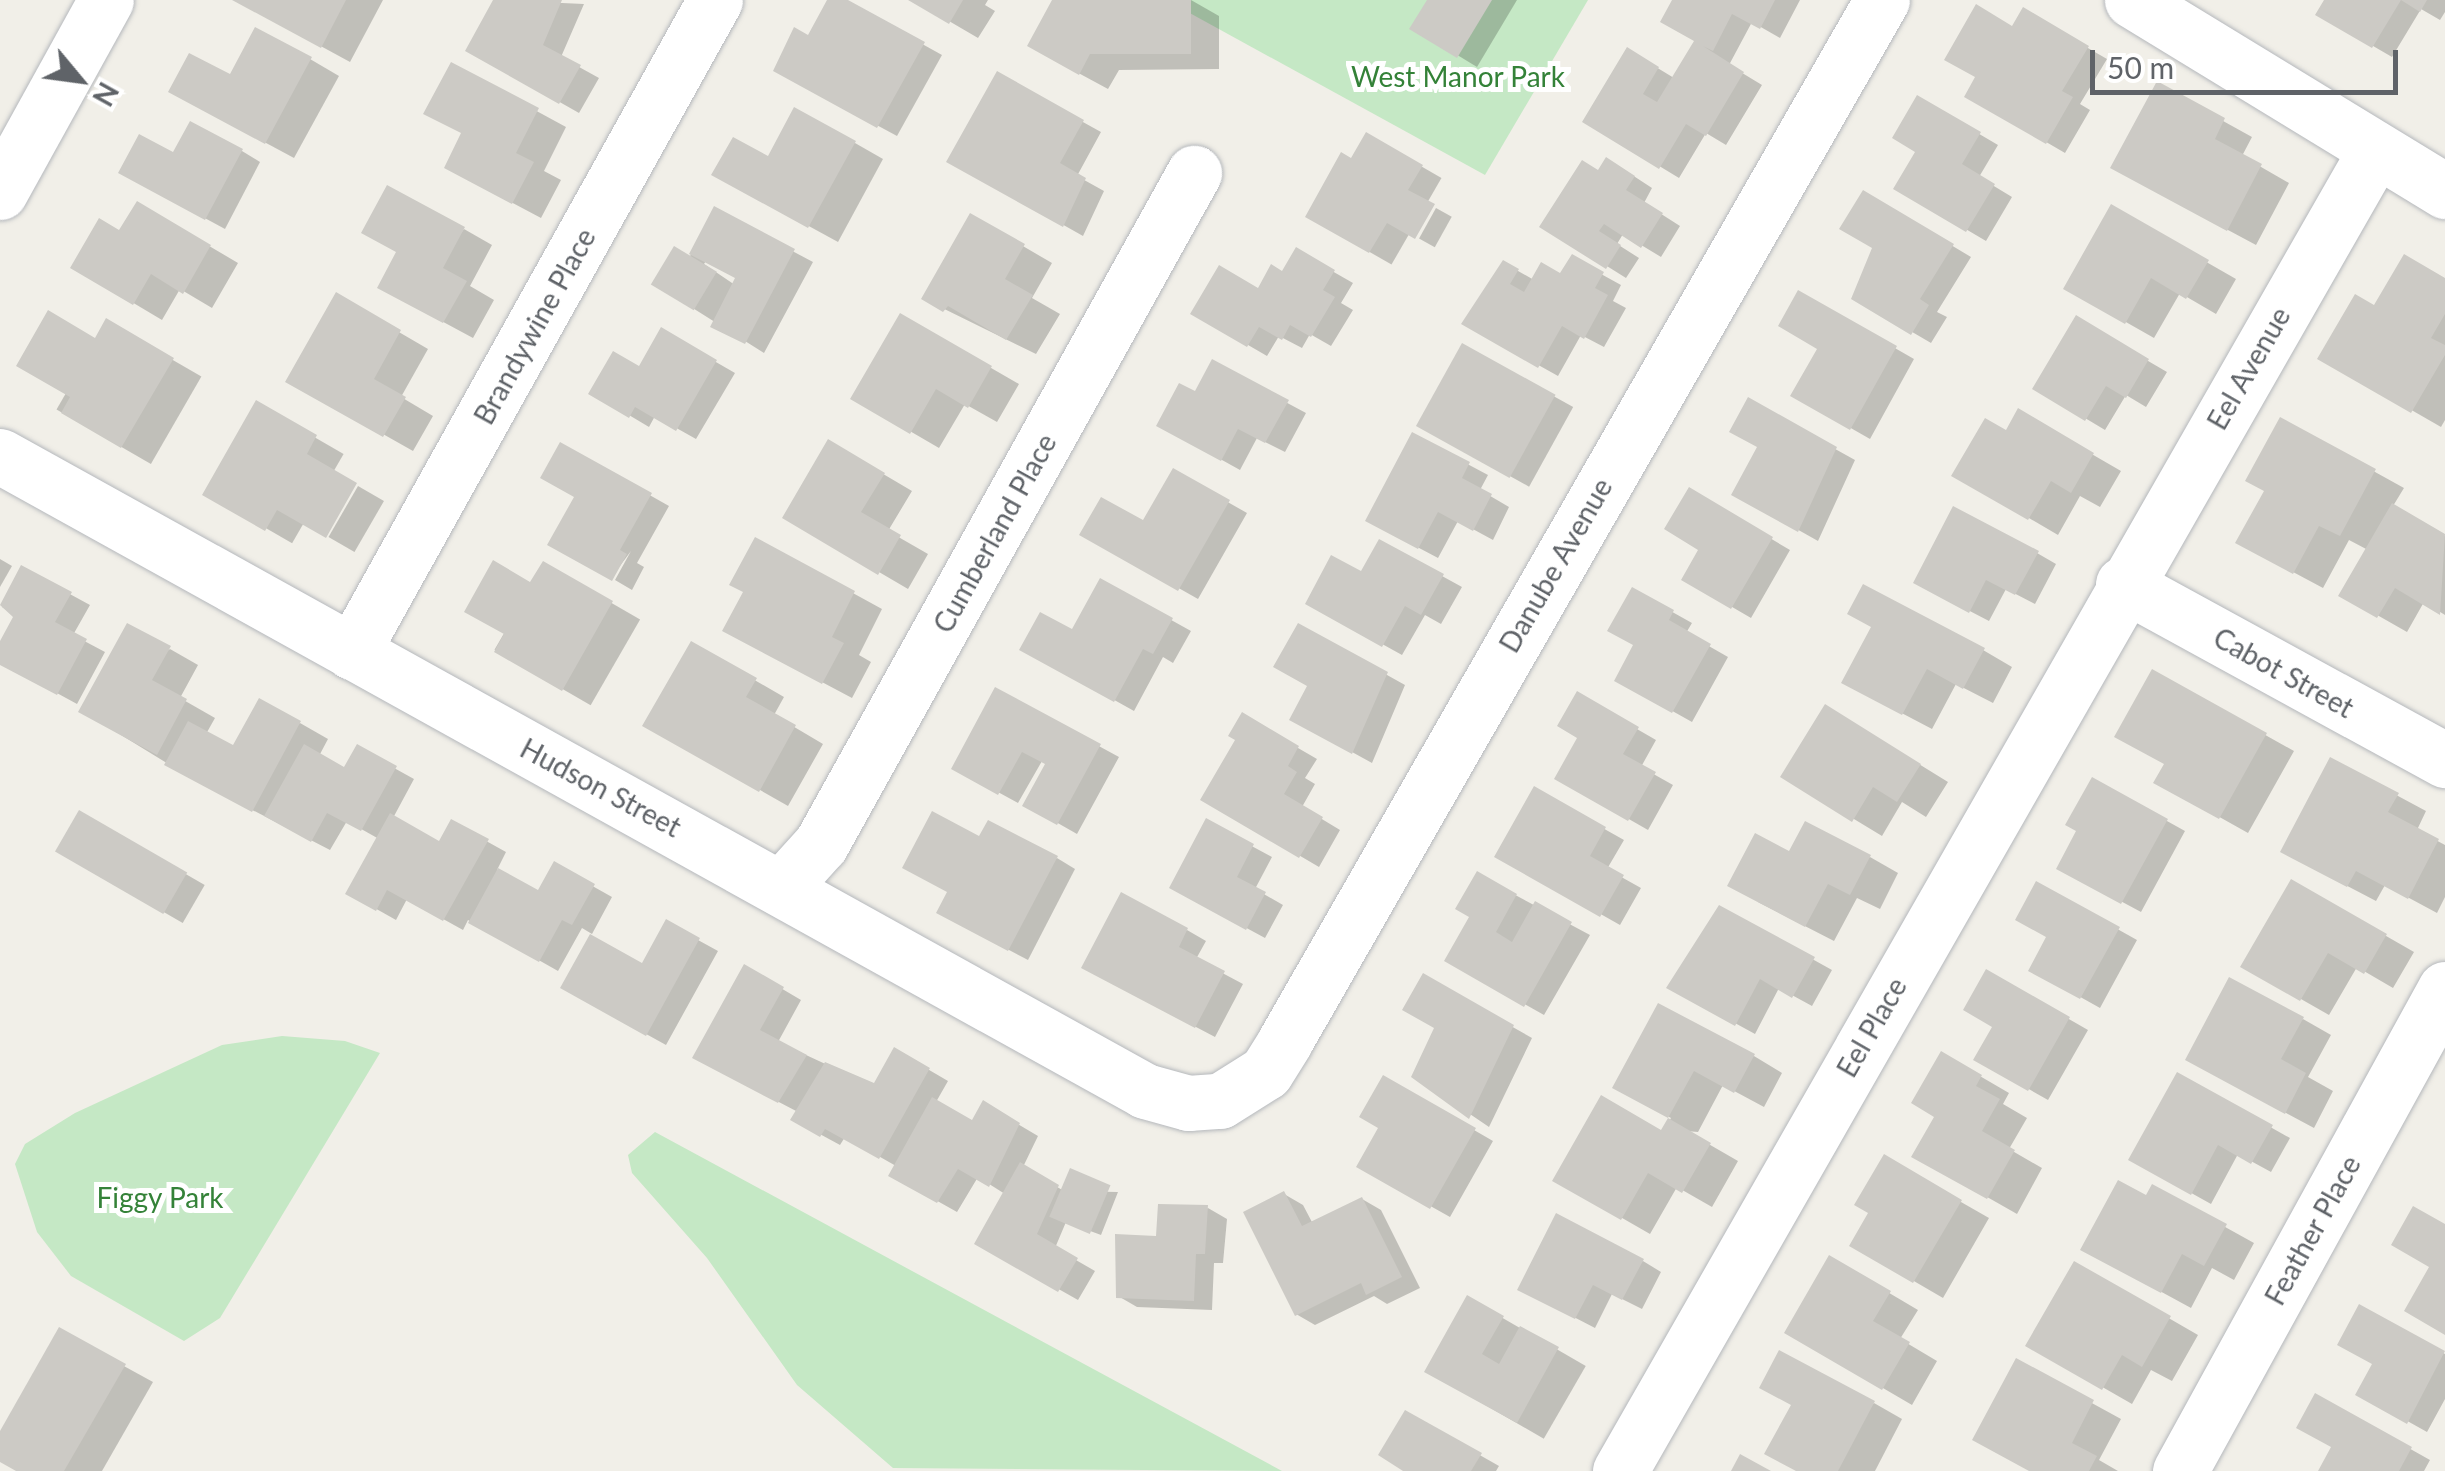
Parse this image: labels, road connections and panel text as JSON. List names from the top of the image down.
{
  "streets": {
    "street": [
      "Brandywine Place",
      "Eel Avenue",
      "Cumberland Place",
      "Danube Avenue",
      "Cabot Street",
      "Hudson Street",
      "Eel Place",
      "Feather Place"
    ]
  },
  "crossings": [
    ["Brandywine Place", "Hudson Street"],
    ["Eel Avenue", "Cabot Street"],
    ["Eel Avenue", "Eel Place"],
    ["Cumberland Place", "Hudson Street"],
    ["Danube Avenue", "Hudson Street"],
    ["Cabot Street", "Eel Place"]
  ],
  "parks": ["West Manor Park", "Figgy Park"],
  "scale_bar": "50 m",
  "north": "bottom right"
}
